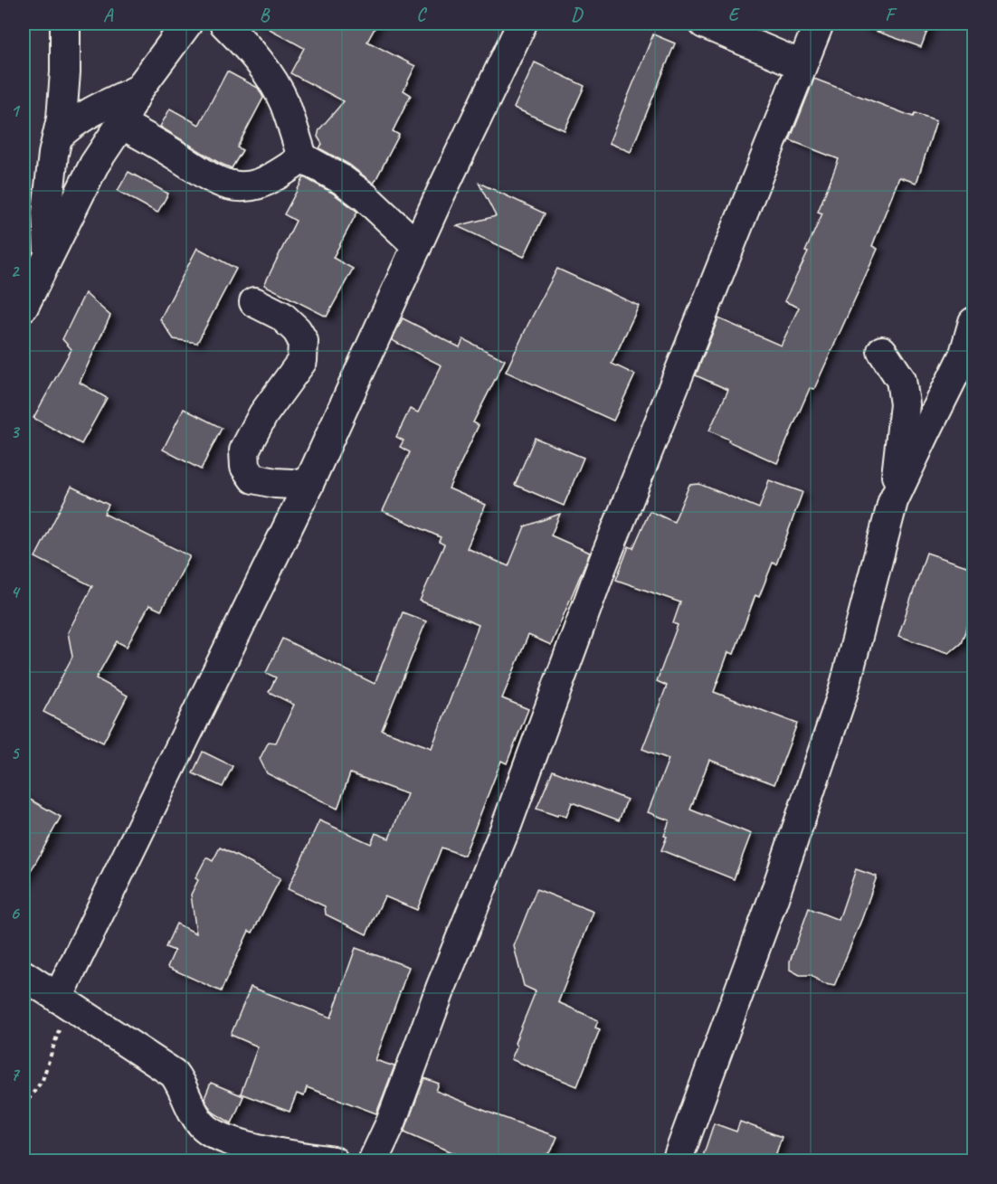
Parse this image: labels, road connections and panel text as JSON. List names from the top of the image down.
{
  "grid": {
    "columns": [
      "A",
      "B",
      "C",
      "D",
      "E",
      "F"
    ],
    "rows": [
      "1",
      "2",
      "3",
      "4",
      "5",
      "6",
      "7"
    ]
  }
}
